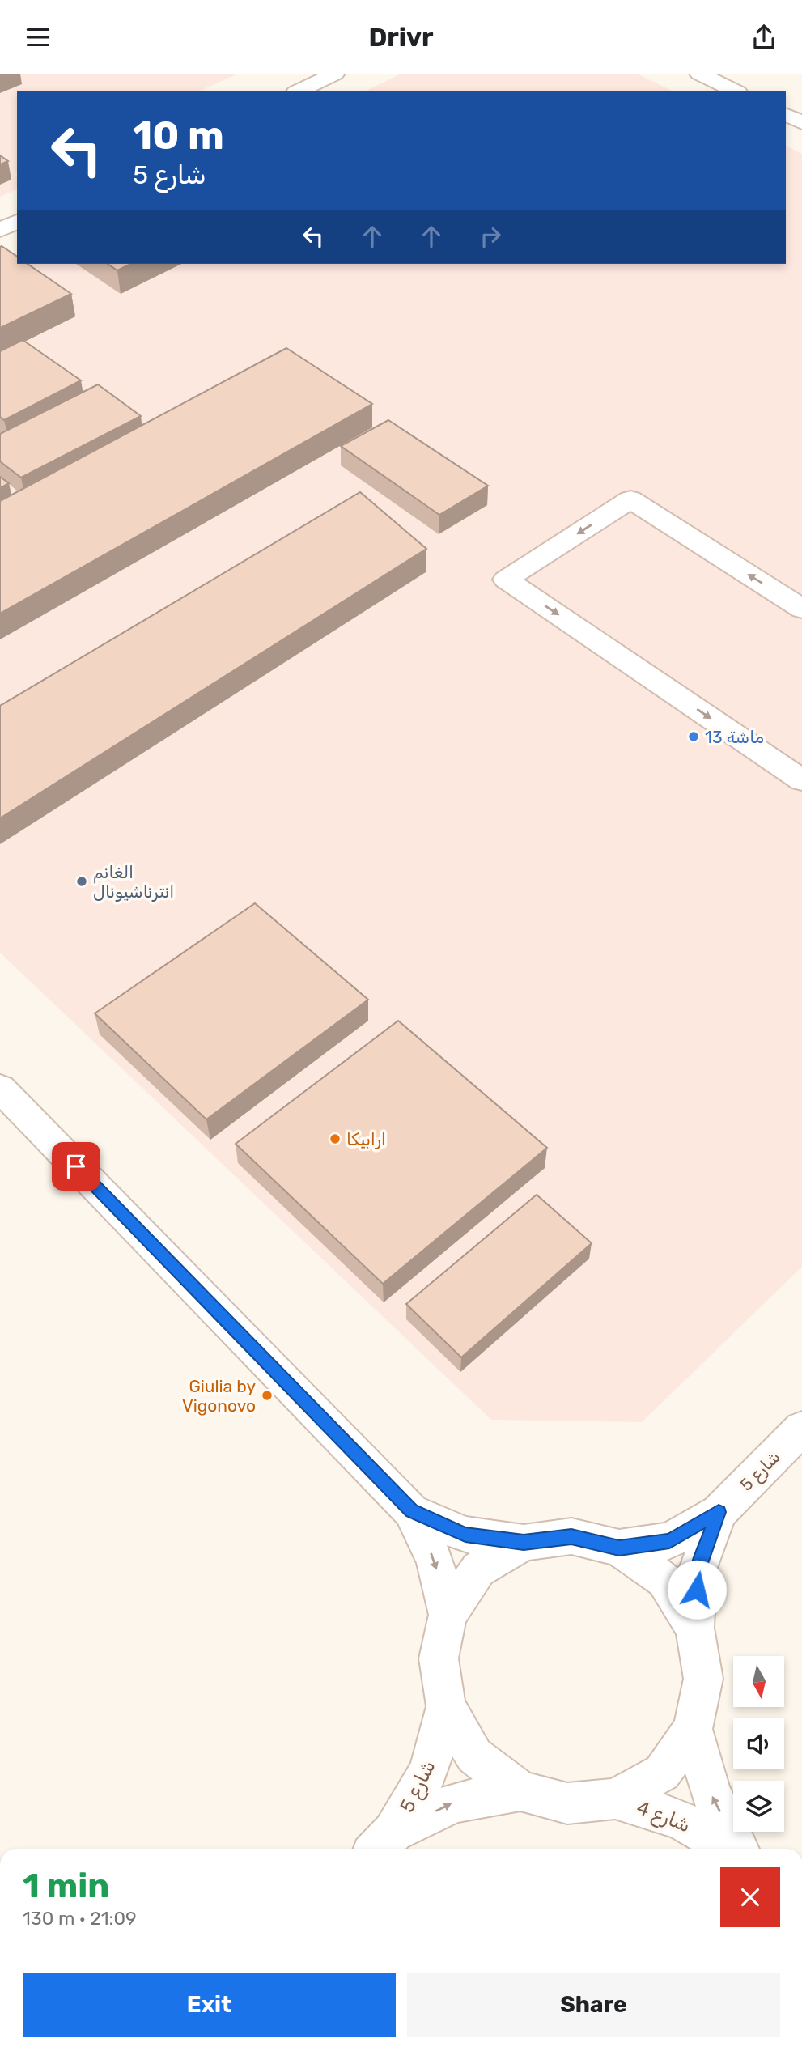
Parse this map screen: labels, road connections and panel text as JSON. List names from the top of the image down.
{
  "streets": {
    "street": ["شارع 5", "شارع 4"]
  },
  "one_way": ["شارع 4"],
  "places": [
    "ماشة 13",
    "الغانم انترناشيونال",
    "ارابيكا",
    "Giulia by Vigonovo"
  ],
  "north": "bottom",
  "page": {
    "header": "Drivr",
    "turn": ["10 m", "شارع 5"],
    "heading": ["1 min", "130 m · 21:09"],
    "buttons": ["Exit", "Share"]
  }
}
